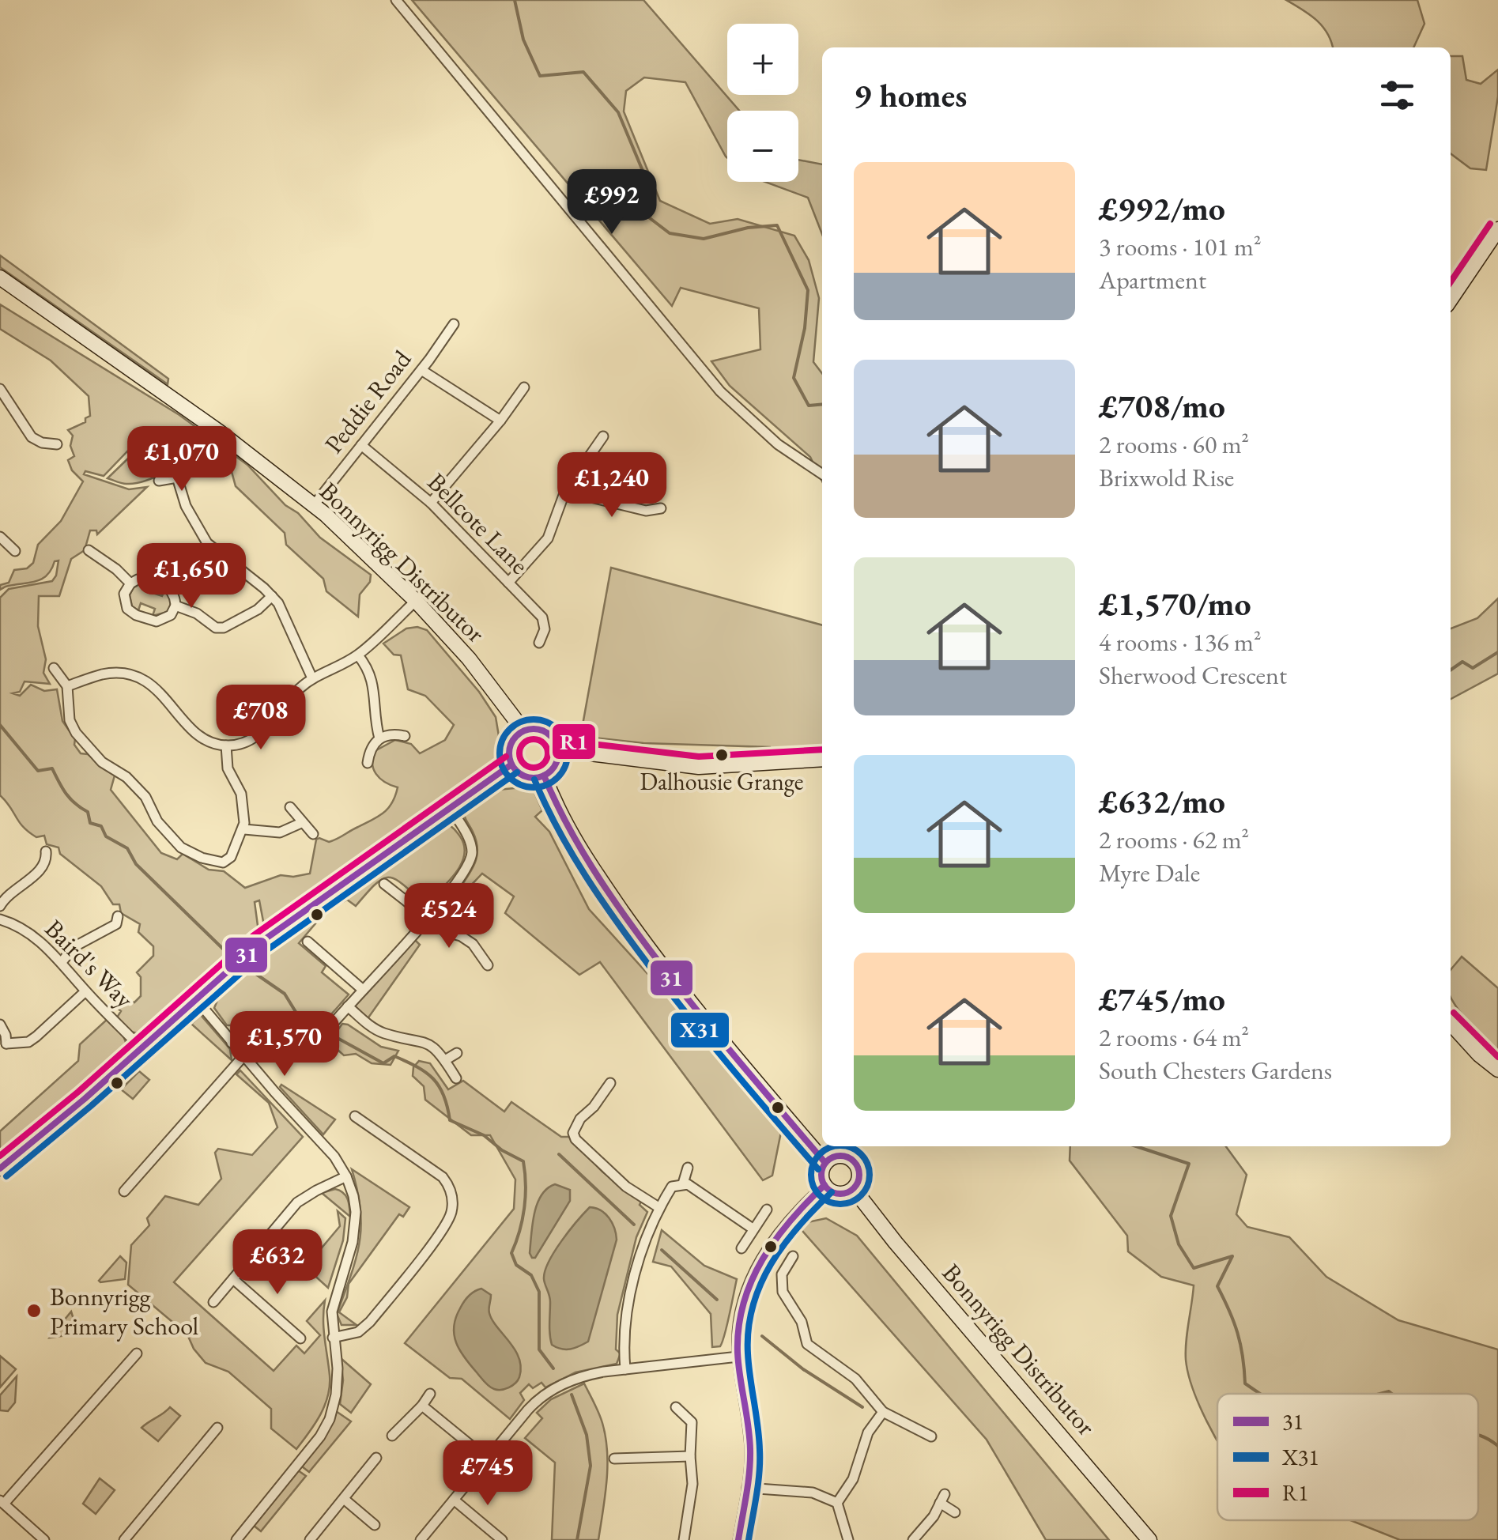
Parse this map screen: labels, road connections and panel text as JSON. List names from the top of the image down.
{
  "streets": {
    "main road": ["Bonnyrigg Distributor"],
    "street": ["Peddie Road", "Bellcote Lane", "Baird's Way"]
  },
  "crossings": [
    ["Peddie Road", "Bellcote Lane"],
    ["Peddie Road", "Bonnyrigg Distributor"]
  ],
  "places": ["Dalhousie Grange", "Bonnyrigg Primary School"],
  "lines": ["transit line R1", "transit line X31", "transit line 31"],
  "legend": ["31", "X31", "R1"],
  "page": {
    "map_buttons": ["+", "−"],
    "heading": "9 homes",
    "list": [
      {
        "name": "£992/mo",
        "note": "3 rooms · 101 m² · Apartment"
      },
      {
        "name": "£708/mo",
        "note": "2 rooms · 60 m² · Brixwold Rise"
      },
      {
        "name": "£1,570/mo",
        "note": "4 rooms · 136 m² · Sherwood Crescent"
      },
      {
        "name": "£632/mo",
        "note": "2 rooms · 62 m² · Myre Dale"
      },
      {
        "name": "£745/mo",
        "note": "2 rooms · 64 m² · South Chesters Gardens"
      }
    ],
    "price": [
      "£992",
      "£1,070",
      "£1,240",
      "£1,650",
      "£708",
      "£524",
      "£1,570",
      "£632",
      "£745"
    ]
  }
}
